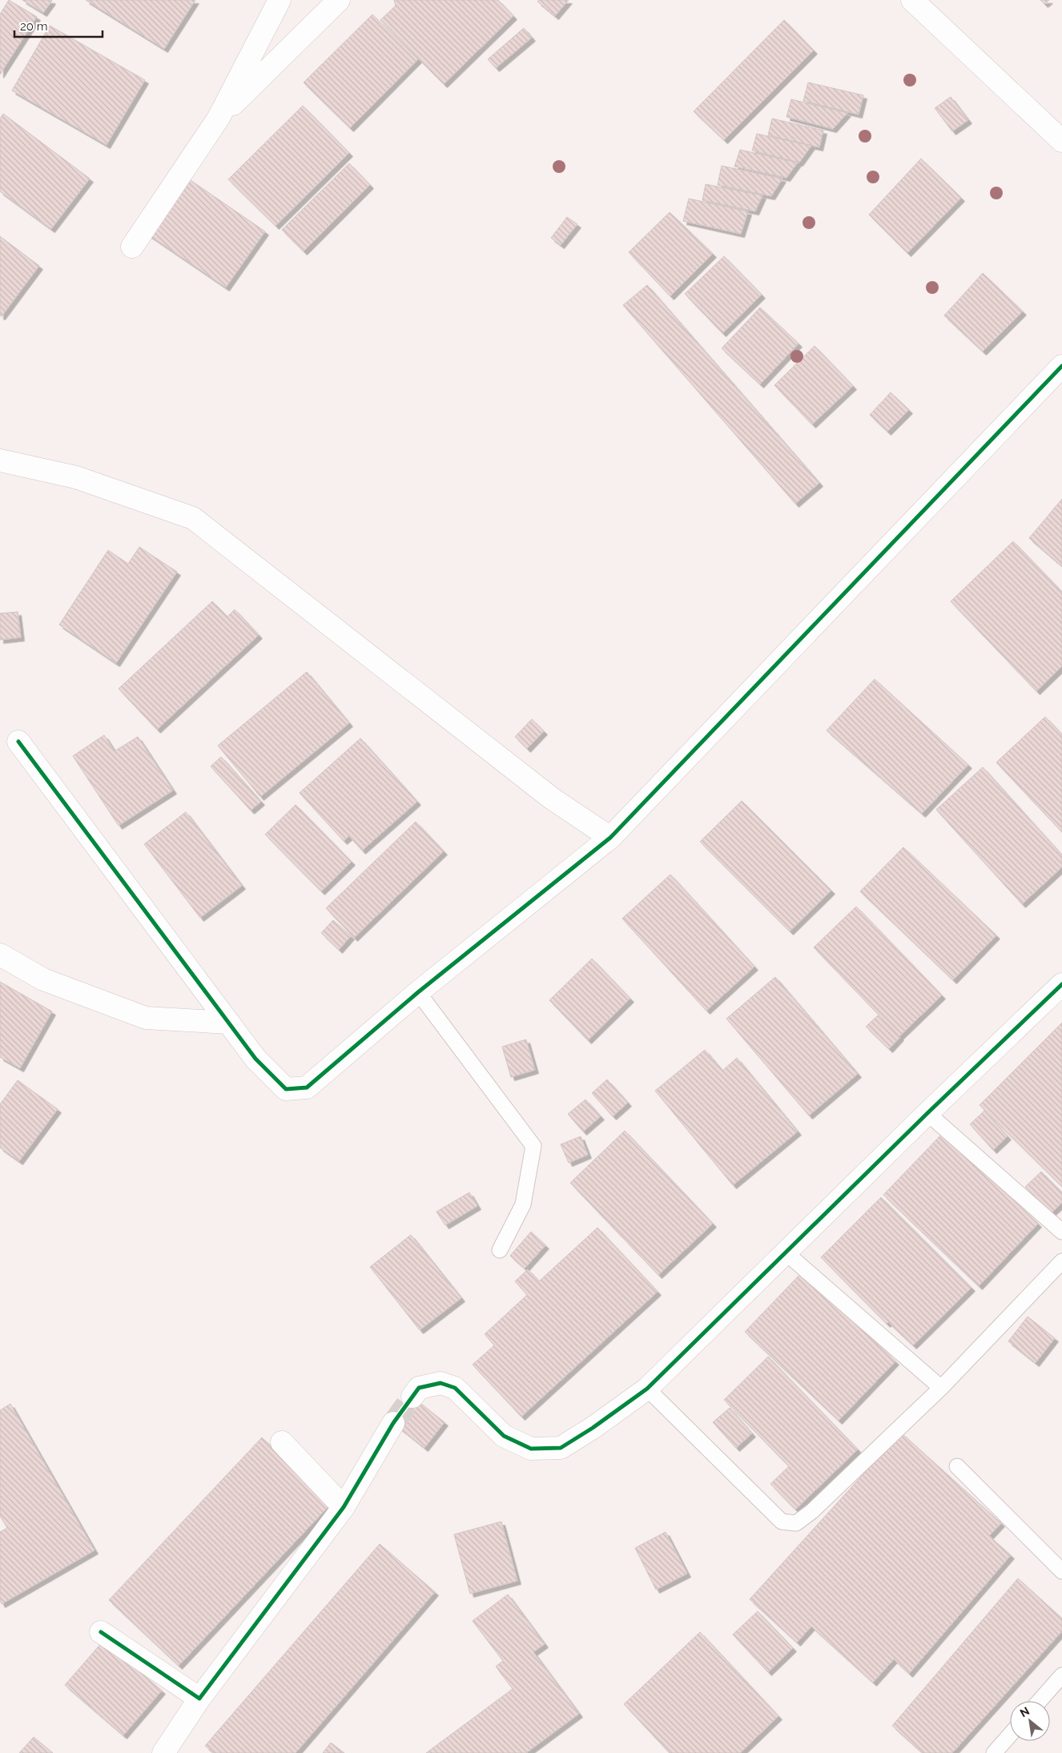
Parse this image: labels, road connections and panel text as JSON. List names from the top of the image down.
{
  "scale_bar": "20 m",
  "north": "top left"
}
